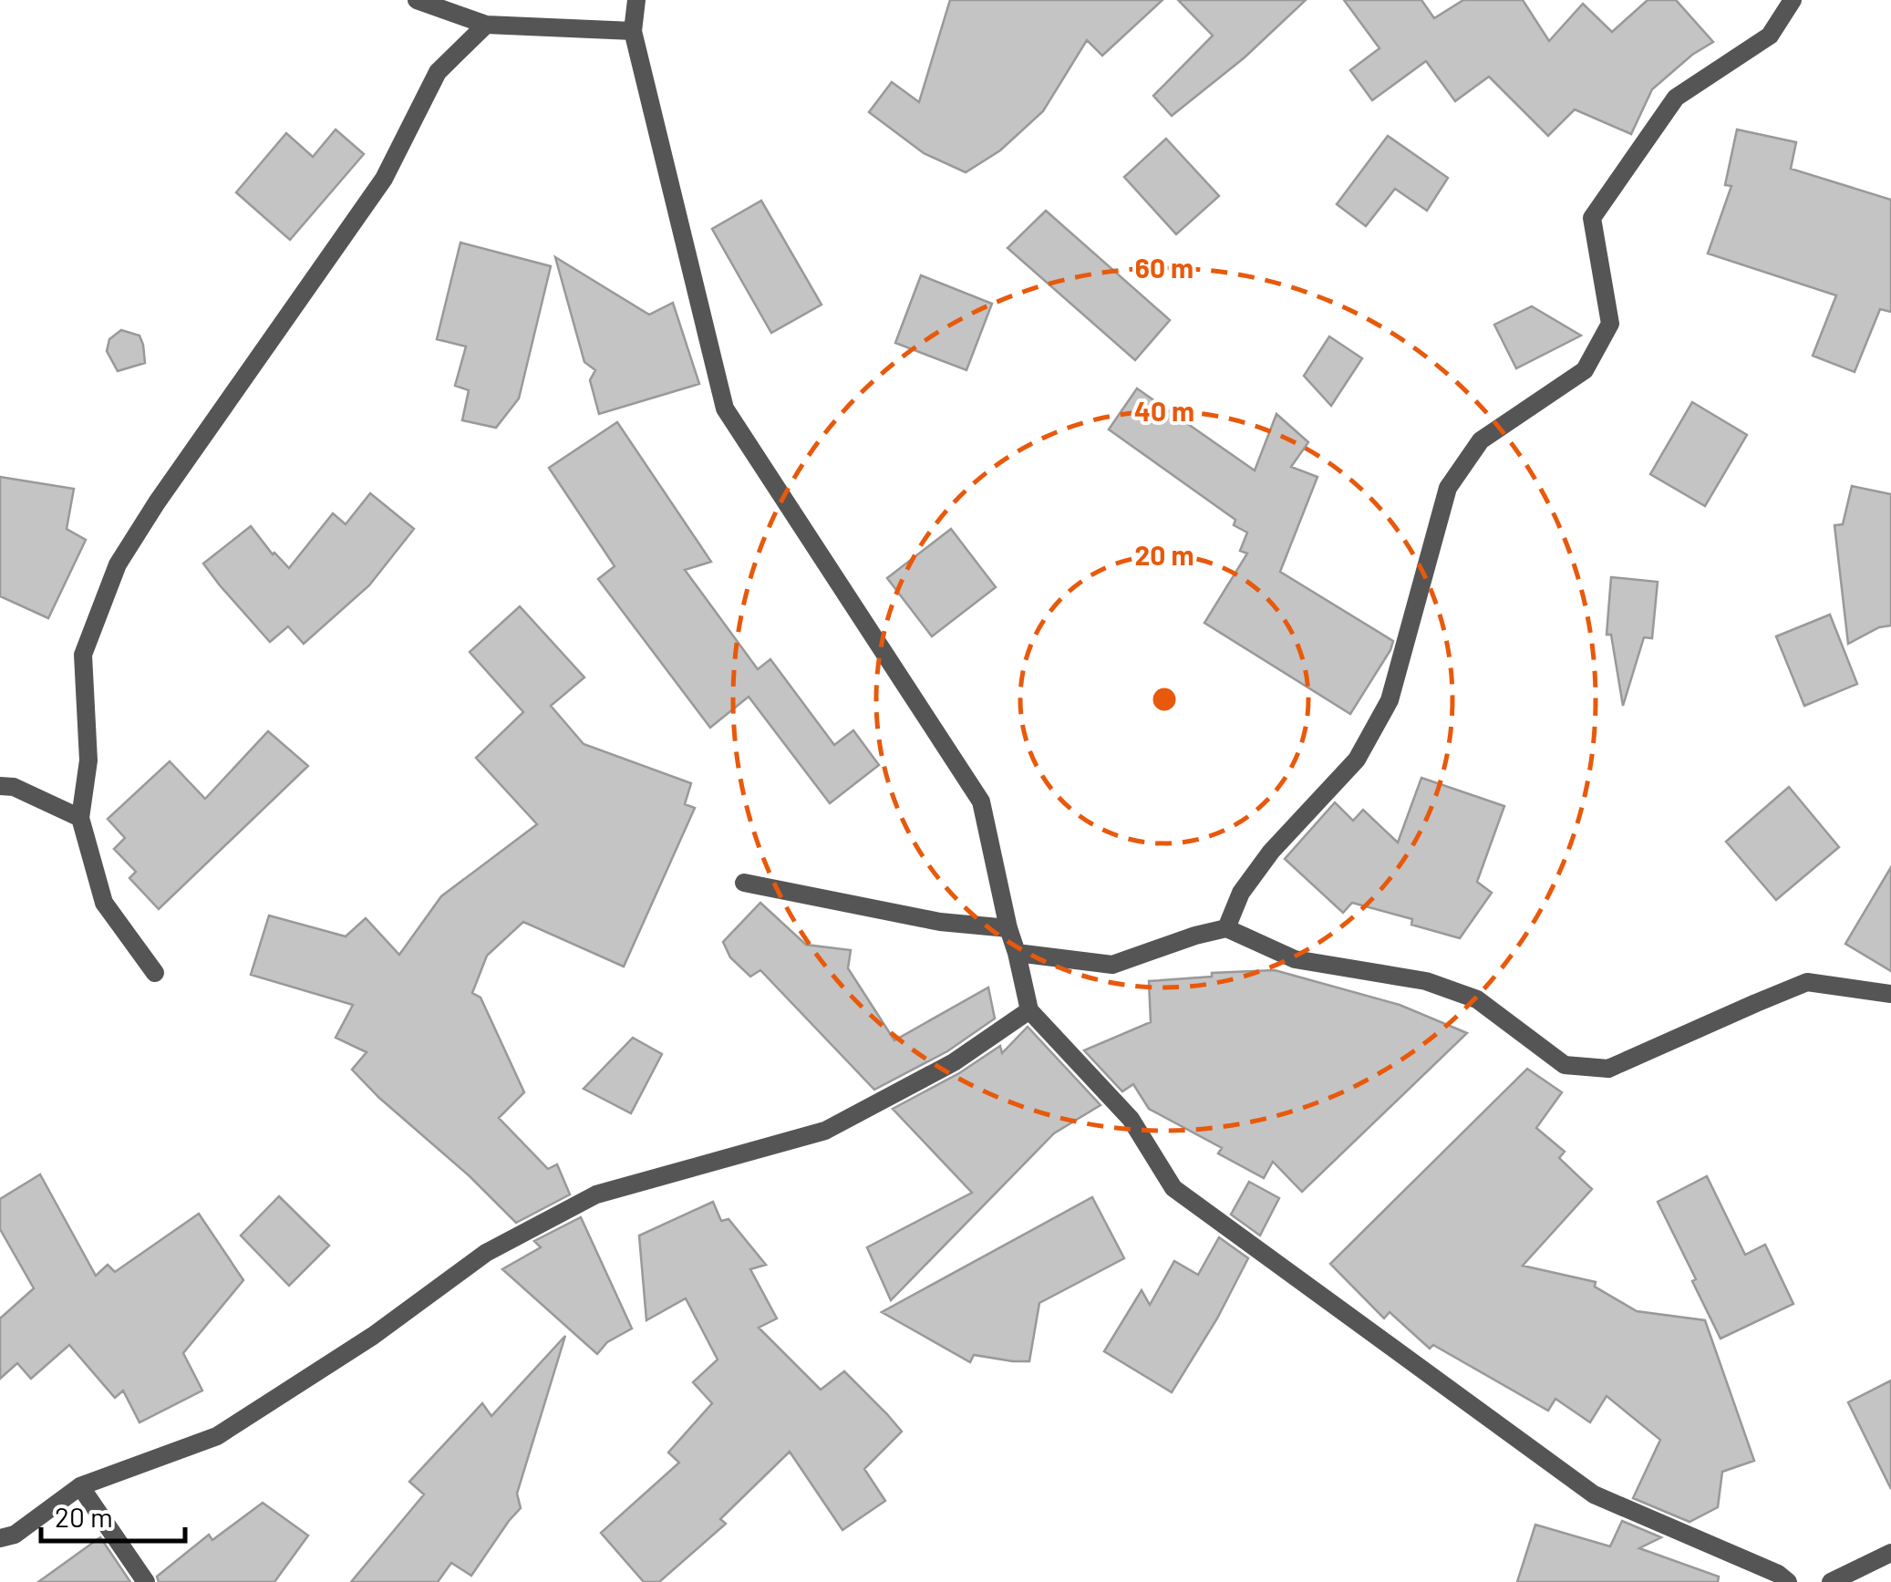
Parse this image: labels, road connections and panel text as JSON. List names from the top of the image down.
{
  "scale_bar": "20 m",
  "rings": ["60 m", "40 m", "20 m"]
}
